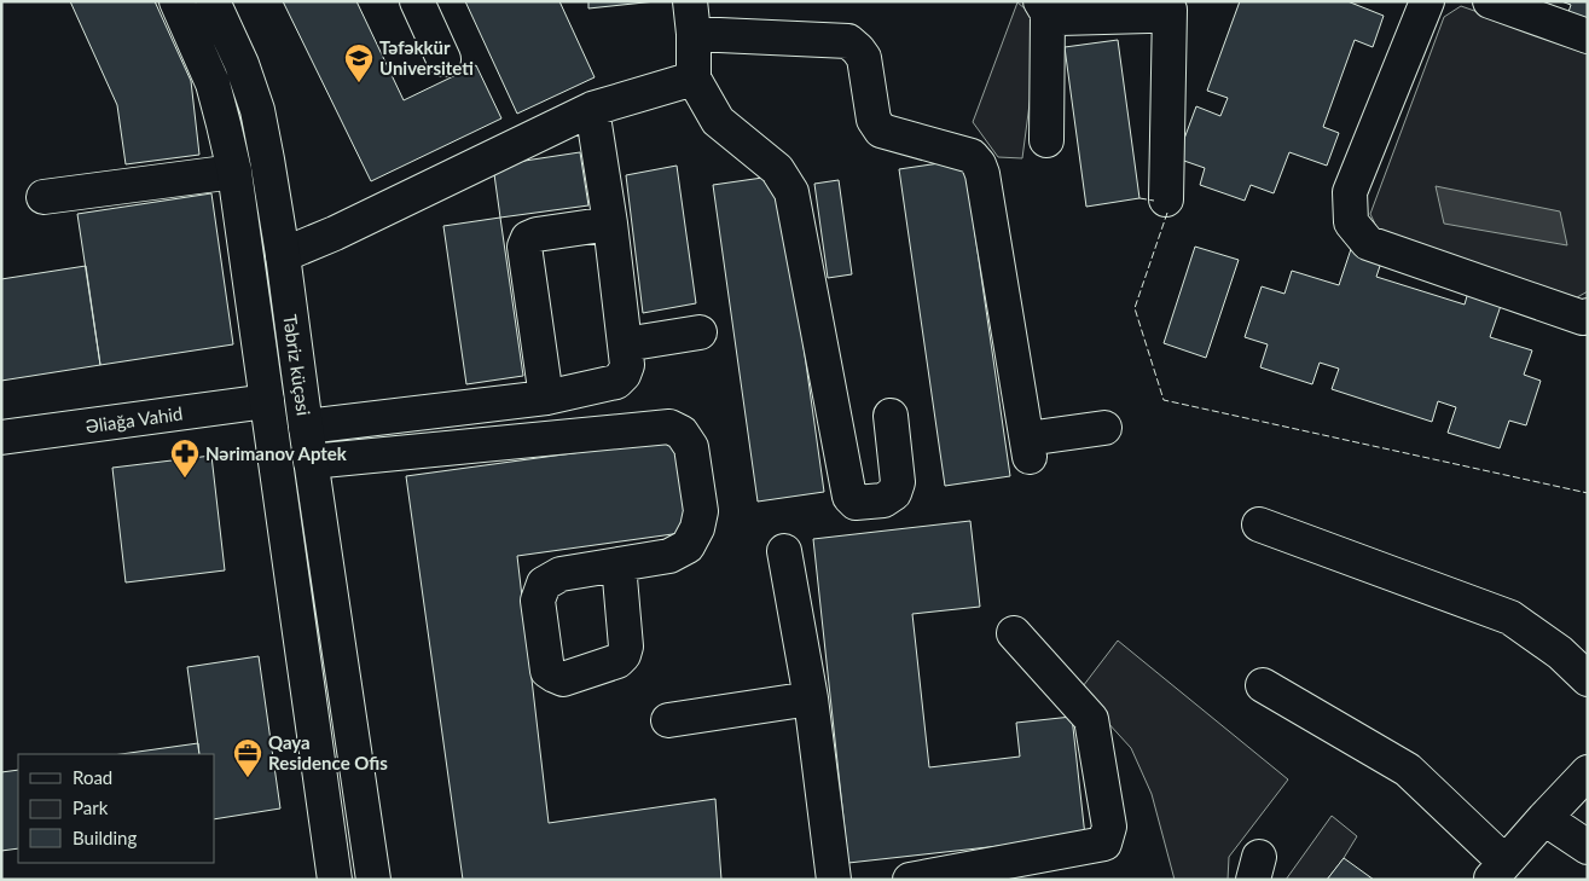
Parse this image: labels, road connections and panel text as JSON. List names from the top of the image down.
{
  "streets": {
    "main road": ["Təbriz küçəsi", "Əliağa Vahid"]
  },
  "crossings": [
    ["Təbriz küçəsi", "Əliağa Vahid"]
  ],
  "places": {
    "school or university": ["Təfəkkür Universiteti"],
    "pharmacy": ["Nərimanov Aptek"],
    "office": ["Qaya Residence Ofis"]
  },
  "legend": ["Road", "Park", "Building"]
}
